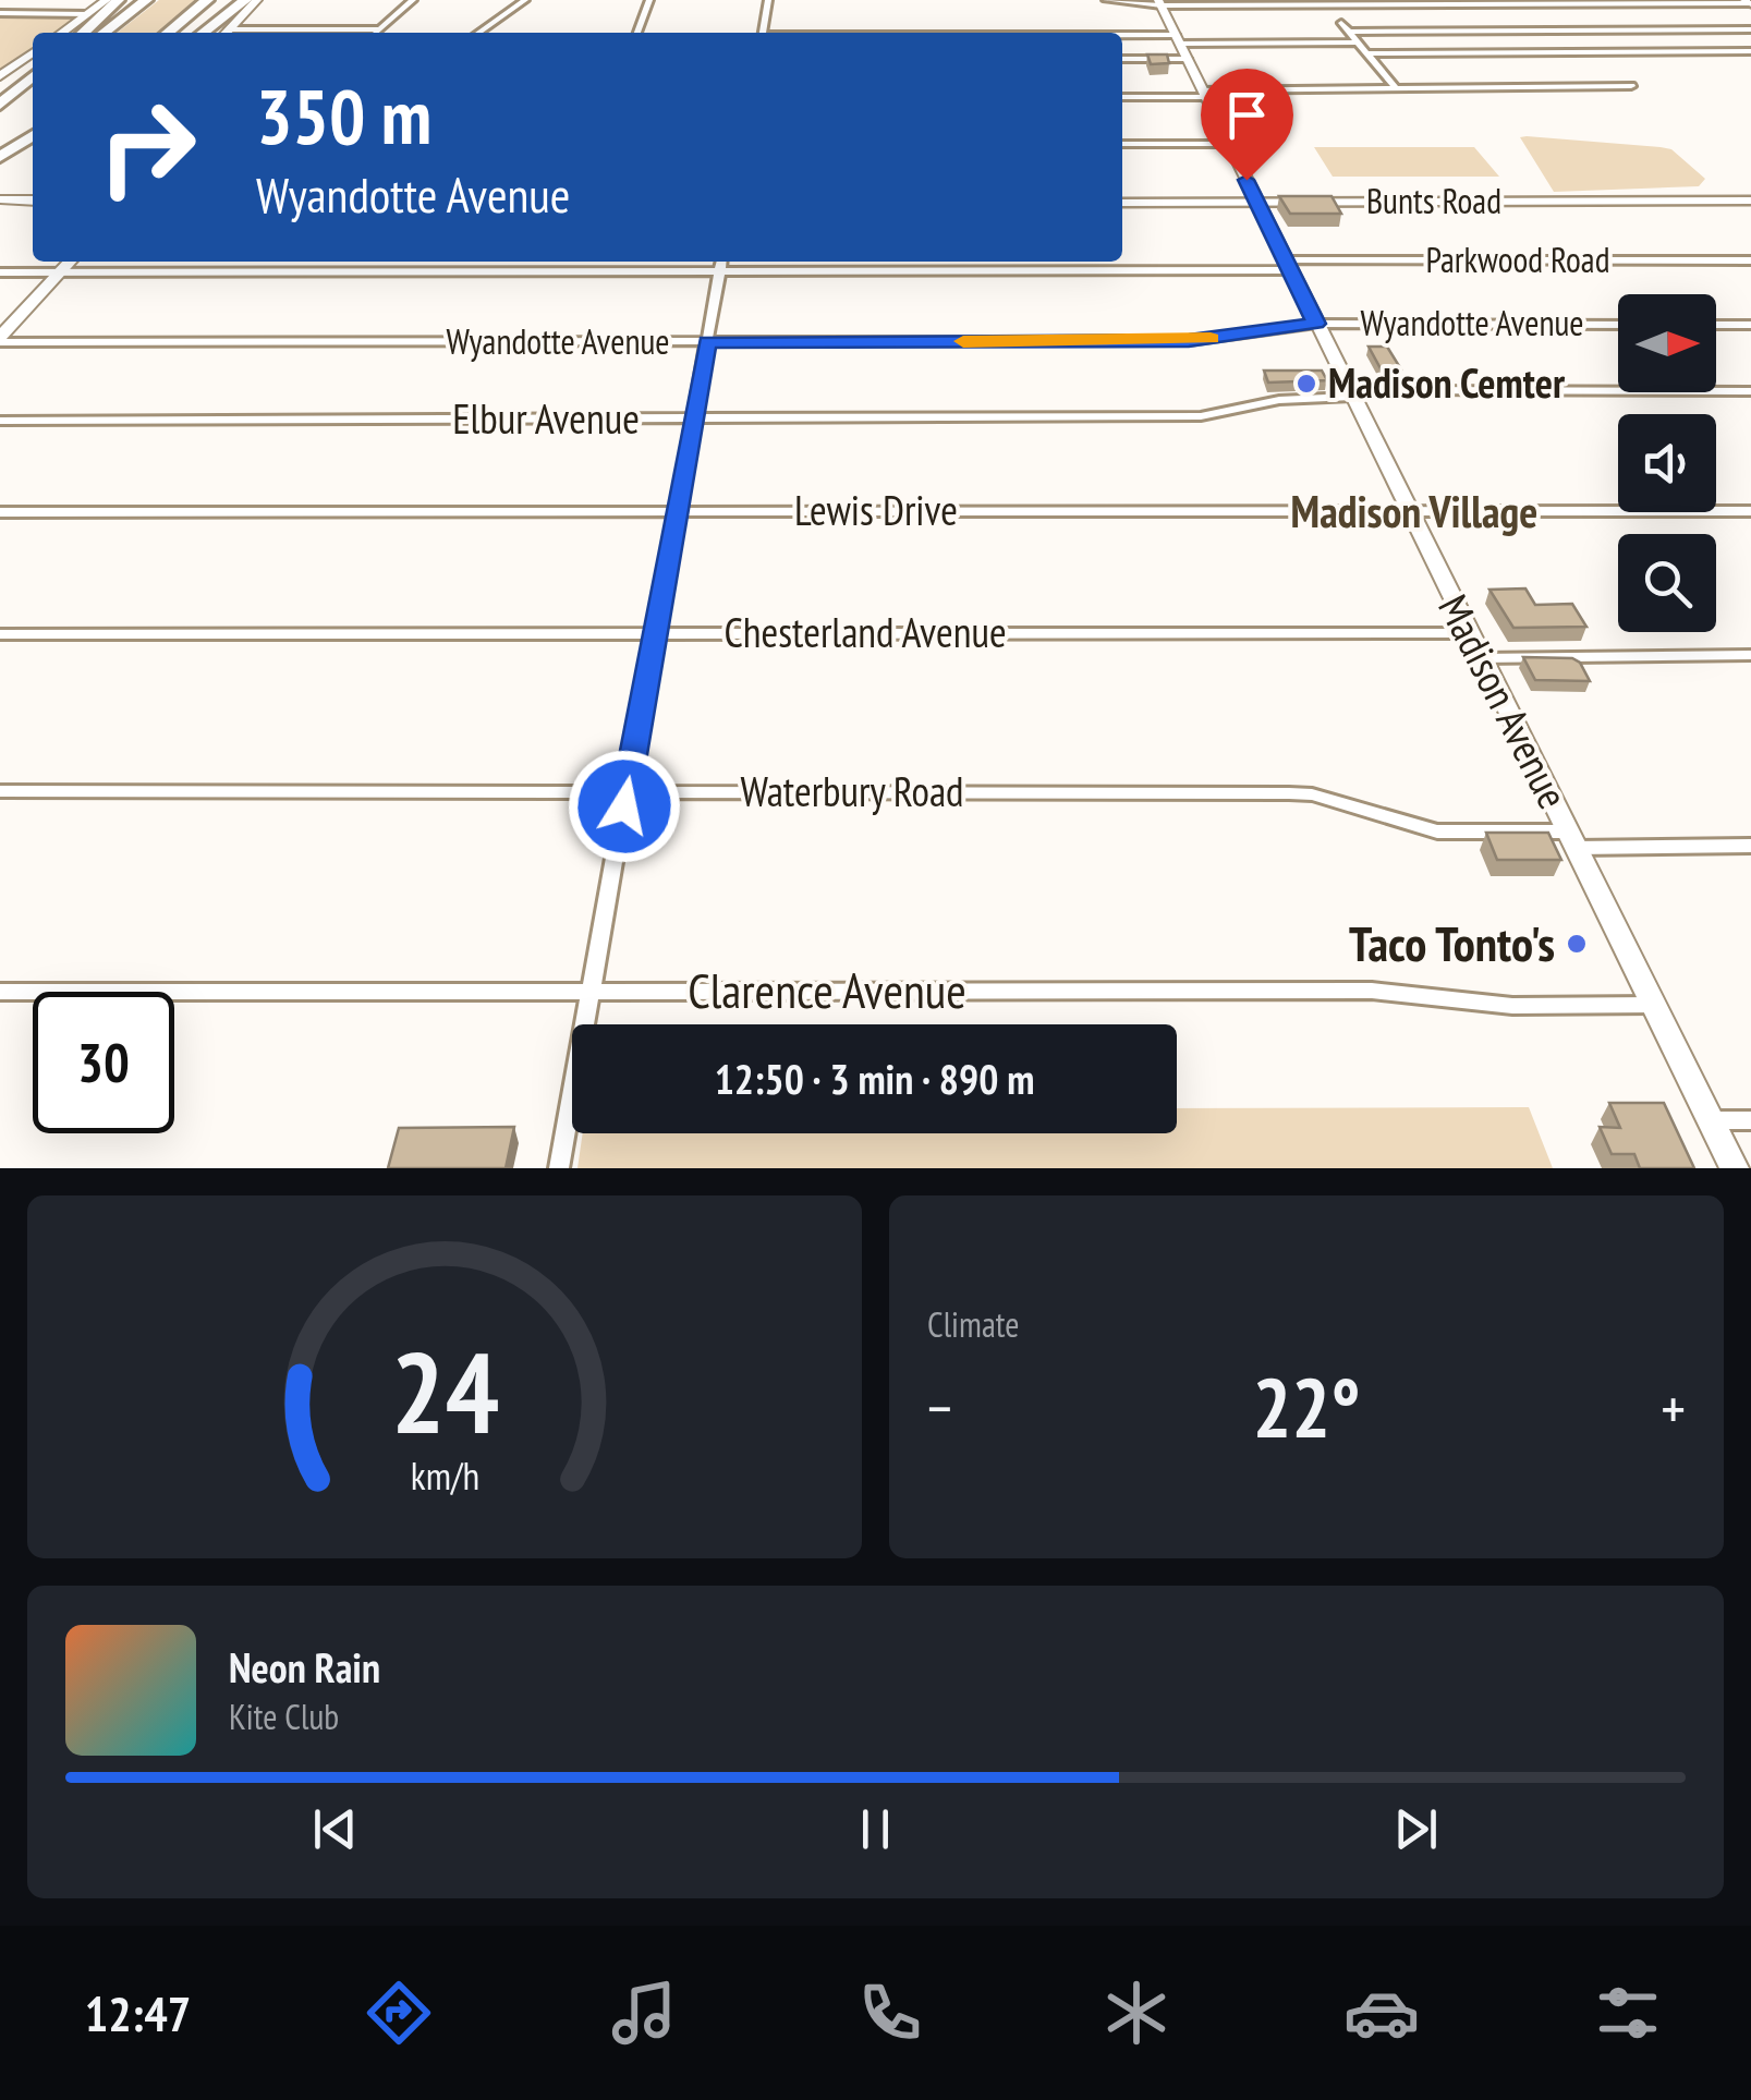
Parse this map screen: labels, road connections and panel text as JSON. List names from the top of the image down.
{
  "streets": {
    "main road": ["Madison Avenue"],
    "street": [
      "Bunts Road",
      "Parkwood Road",
      "Wyandotte Avenue",
      "Elbur Avenue",
      "Lewis Drive",
      "Chesterland Avenue",
      "Waterbury Road",
      "Clarence Avenue"
    ]
  },
  "crossings": [
    ["Bunts Road", "Madison Avenue"],
    ["Parkwood Road", "Madison Avenue"],
    ["Wyandotte Avenue", "Madison Avenue"],
    ["Elbur Avenue", "Madison Avenue"],
    ["Lewis Drive", "Madison Avenue"],
    ["Chesterland Avenue", "Madison Avenue"],
    ["Madison Avenue", "Waterbury Road"],
    ["Madison Avenue", "Clarence Avenue"]
  ],
  "districts": ["Madison Village"],
  "places": ["Madison Cemter", "Taco Tonto's"],
  "north": "right",
  "page": {
    "turn": ["350 m", "Wyandotte Avenue"],
    "limit": "30",
    "trip": "12:50 · 3 min · 890 m",
    "tile": "Climate",
    "heat": ["−", "22°", "+"],
    "song": ["Neon Rain", "Kite Club"],
    "tabs": "12:47",
    "gauge": ["24", "km/h"]
  }
}
